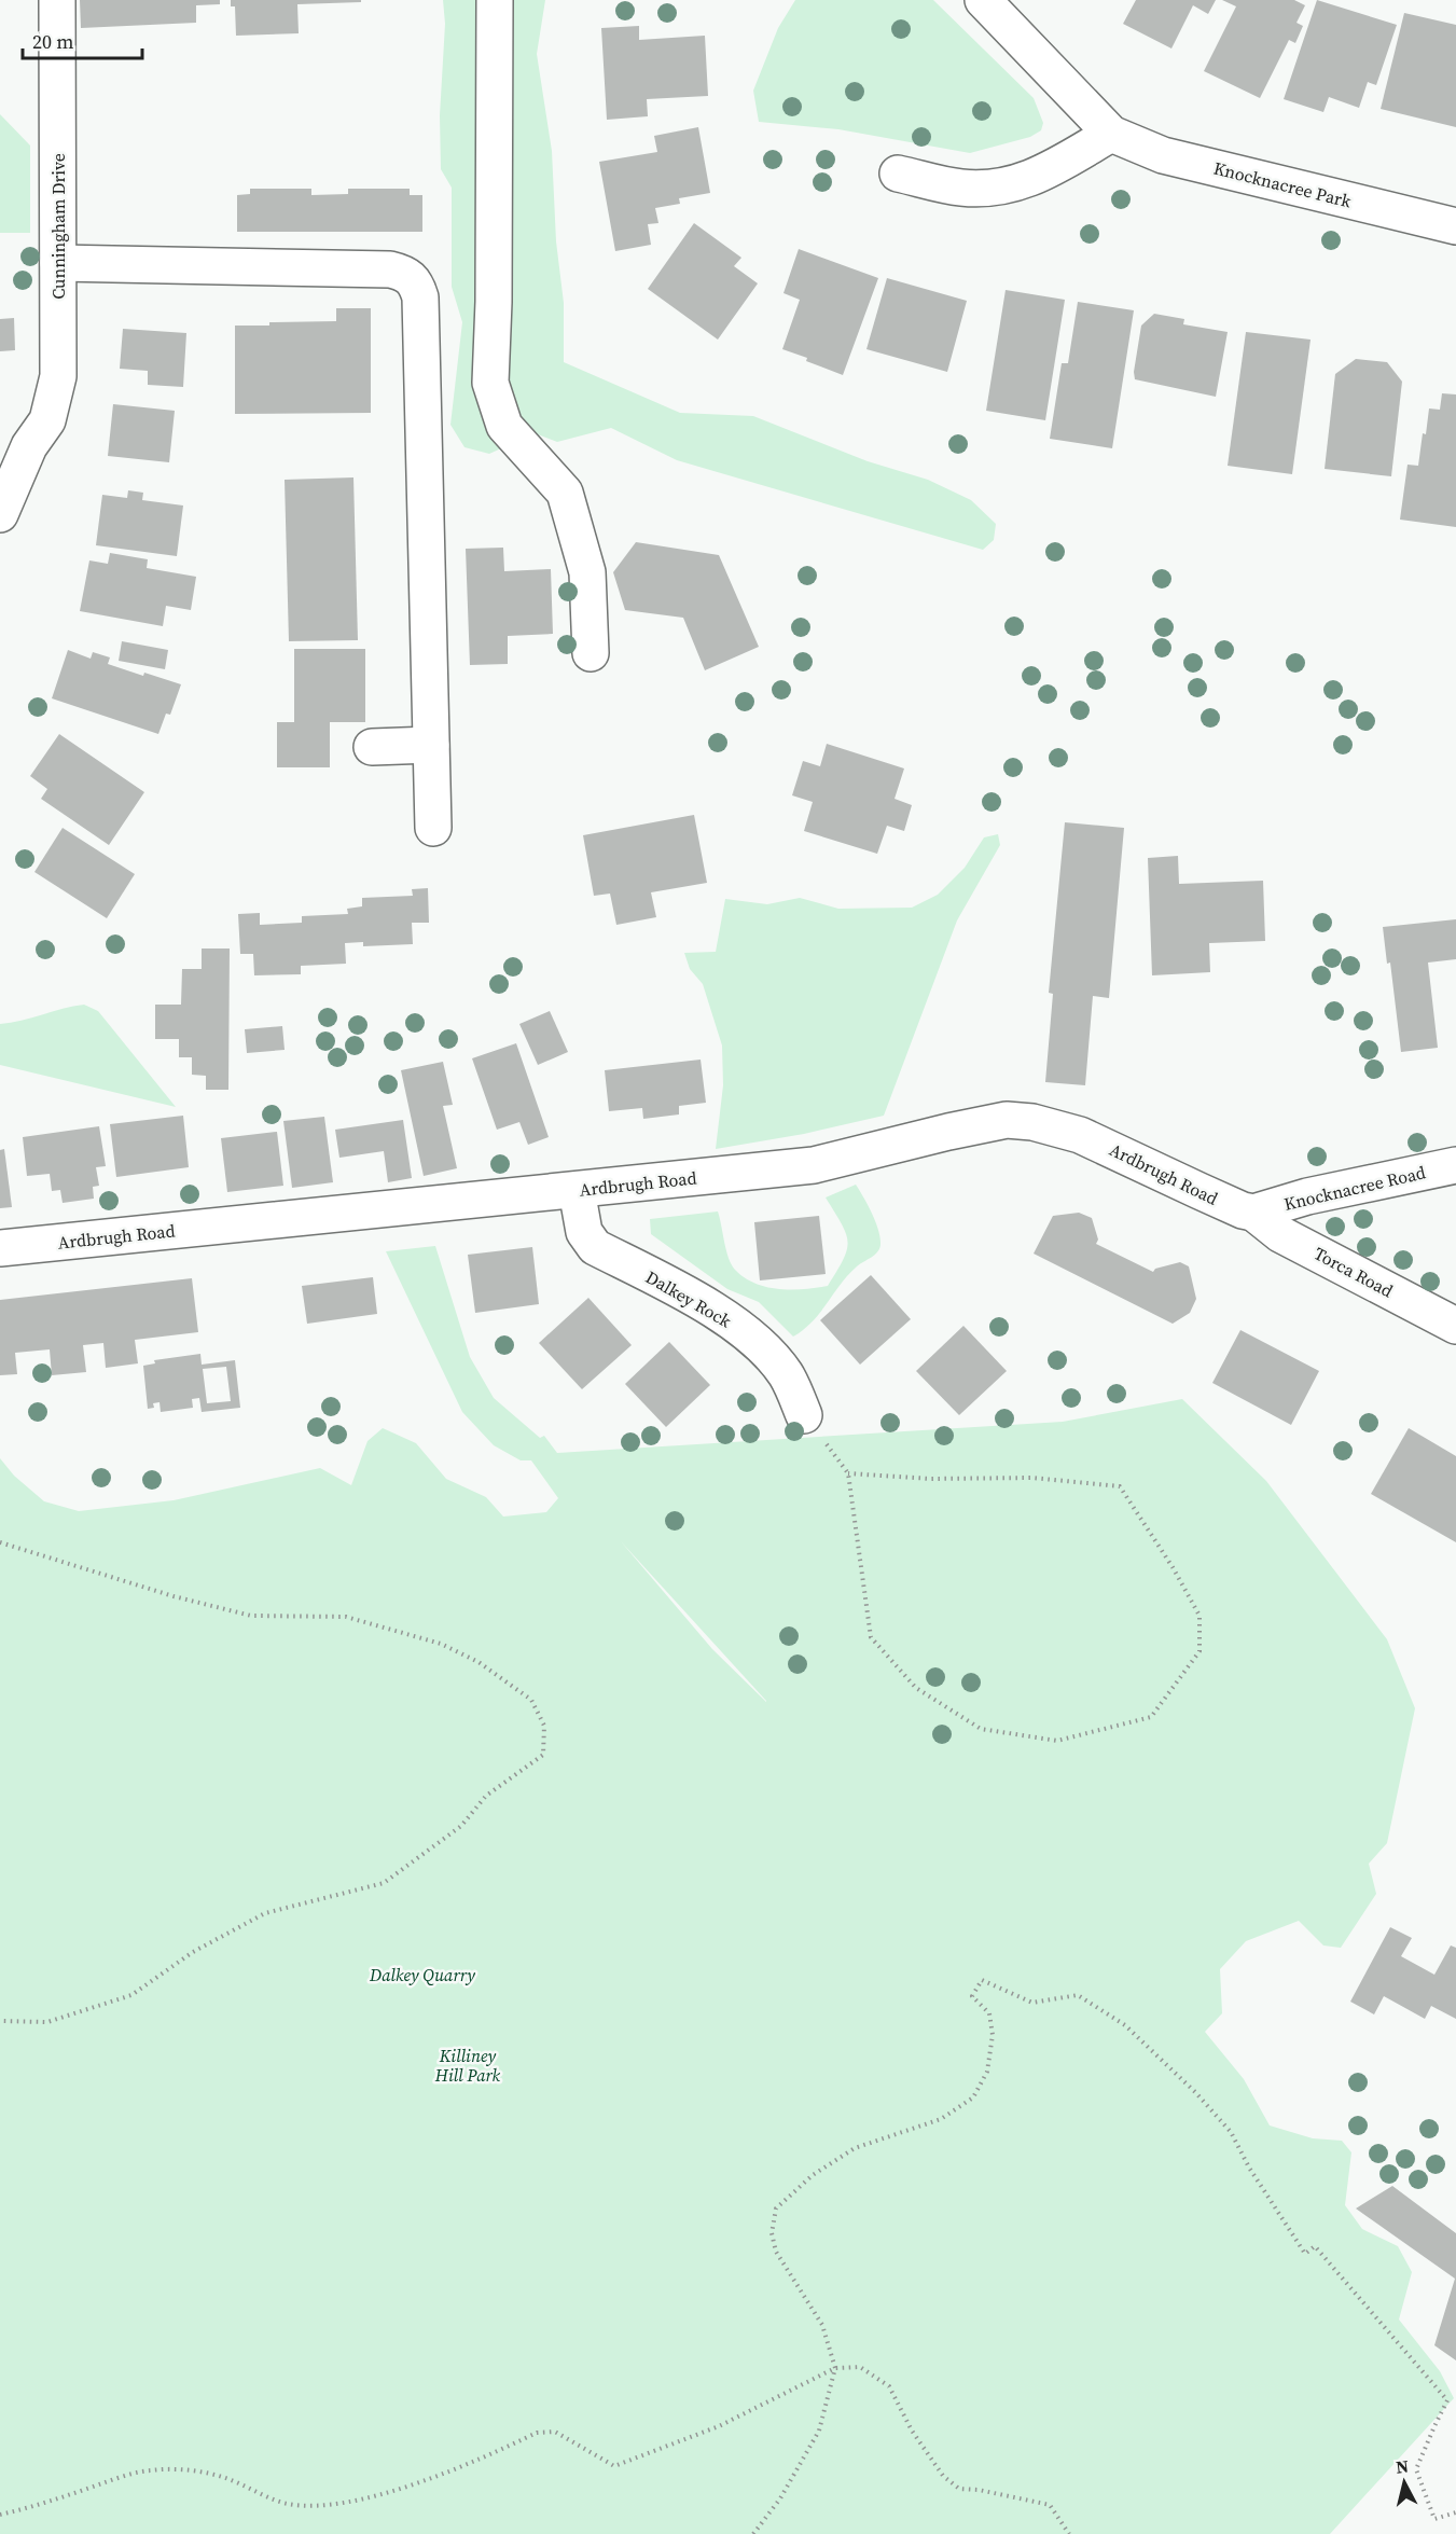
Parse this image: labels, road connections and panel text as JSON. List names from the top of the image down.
{
  "streets": {
    "street": [
      "Knocknacree Park",
      "Cunningham Drive",
      "Ardbrugh Road",
      "Knocknacree Road",
      "Torca Road",
      "Dalkey Rock"
    ]
  },
  "crossings": [
    ["Ardbrugh Road", "Knocknacree Road"],
    ["Ardbrugh Road", "Torca Road"],
    ["Ardbrugh Road", "Dalkey Rock"],
    ["Knocknacree Road", "Torca Road"]
  ],
  "parks": ["Dalkey Quarry", "Killiney Hill Park"],
  "scale_bar": "20 m",
  "north": "top"
}
